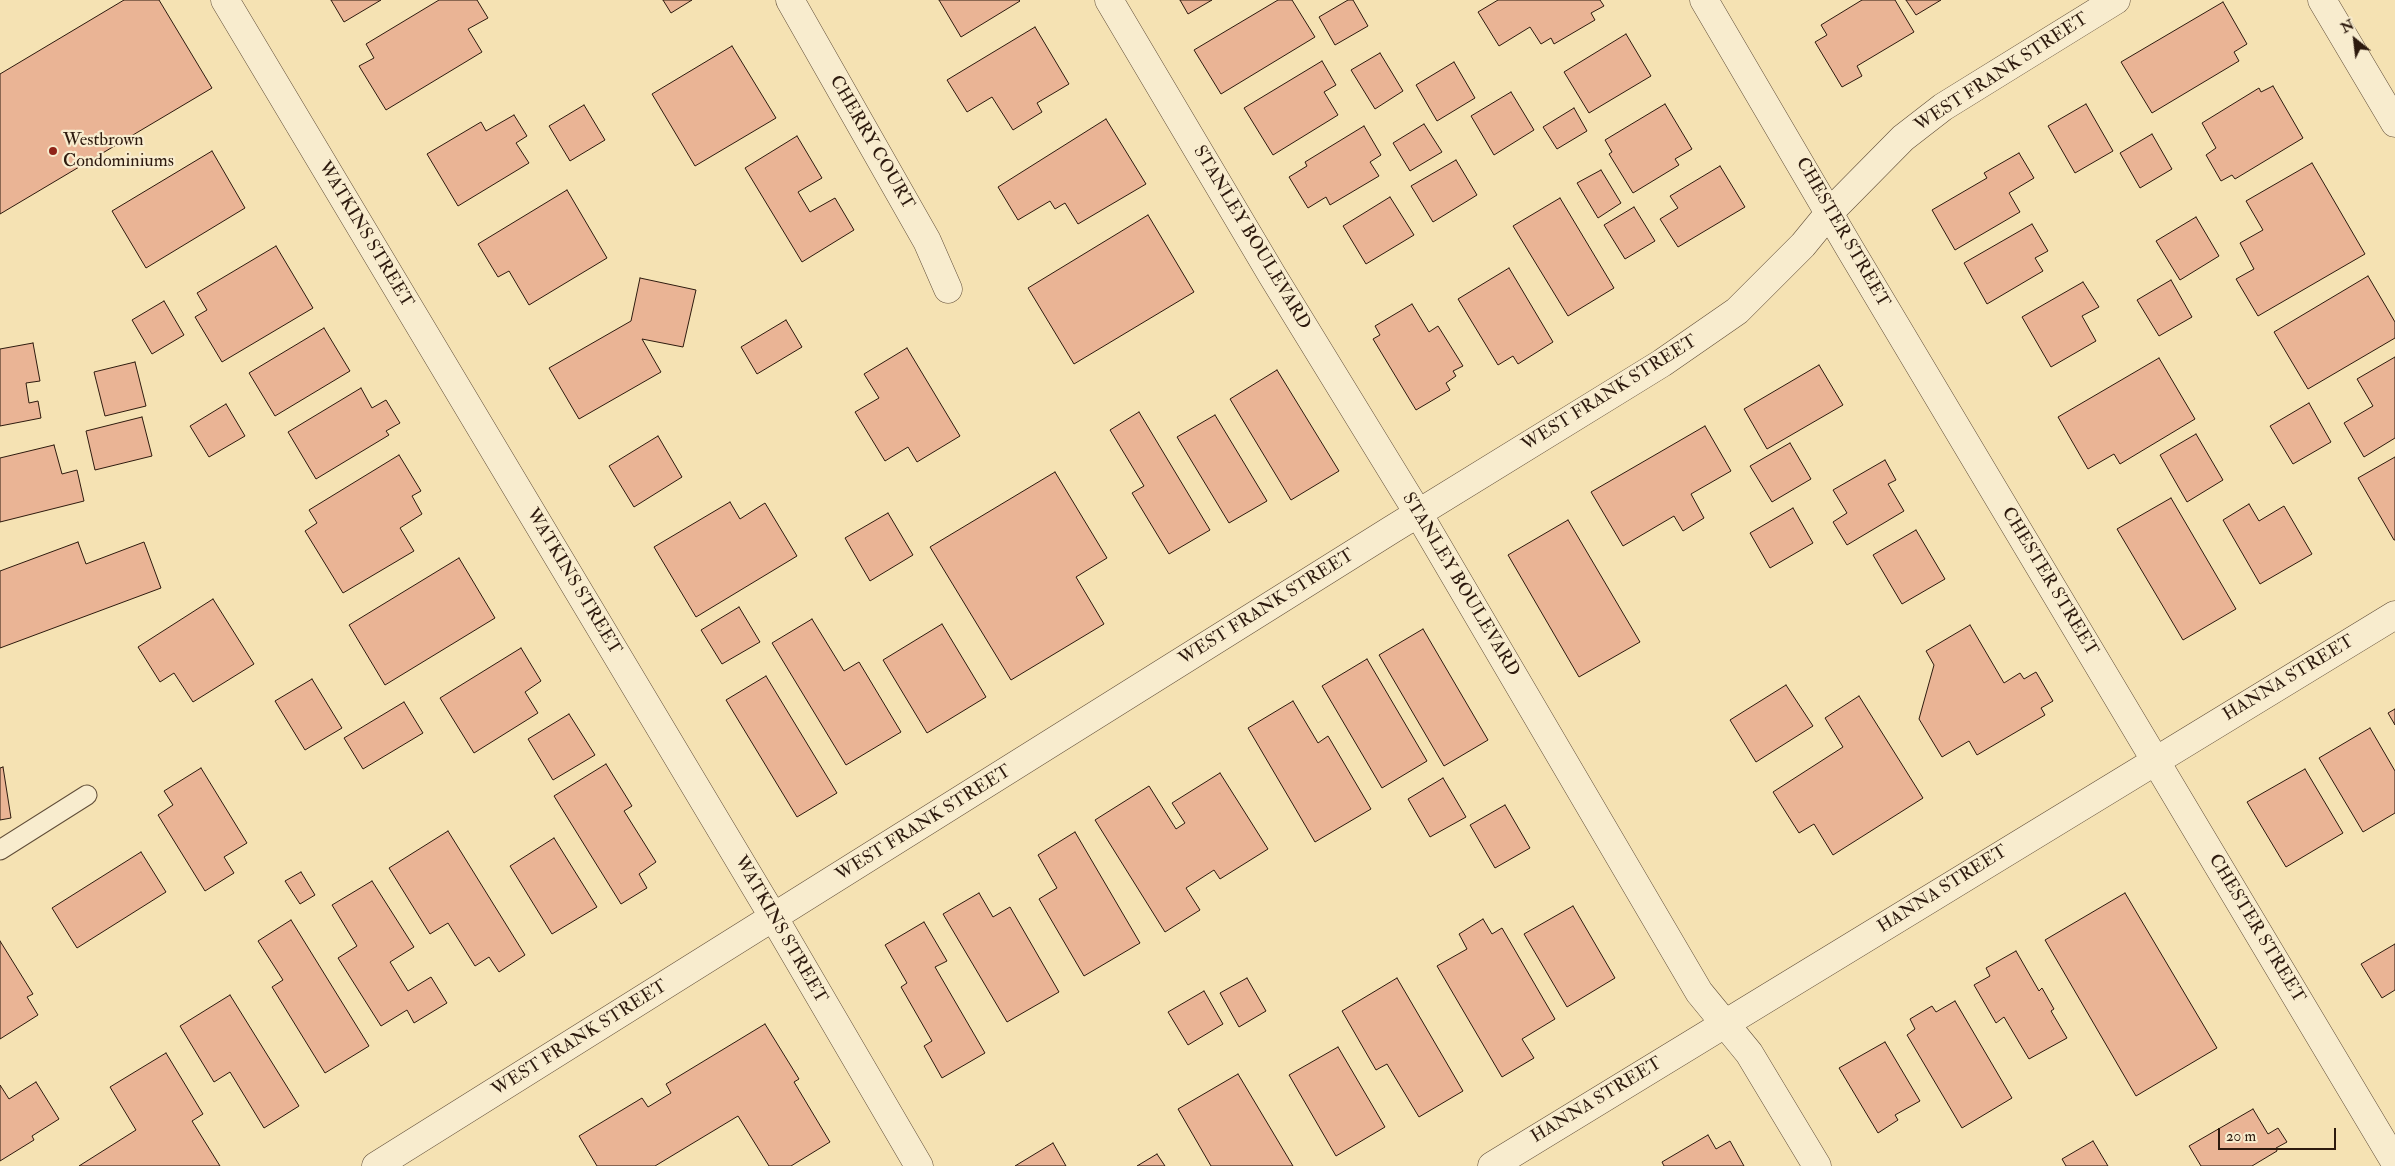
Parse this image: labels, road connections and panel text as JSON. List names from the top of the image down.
{
  "streets": {
    "street": [
      "WEST FRANK STREET",
      "CHERRY COURT",
      "CHESTER STREET",
      "WATKINS STREET",
      "STANLEY BOULEVARD",
      "HANNA STREET"
    ]
  },
  "crossings": [
    ["WEST FRANK STREET", "CHESTER STREET"],
    ["WEST FRANK STREET", "WATKINS STREET"],
    ["WEST FRANK STREET", "STANLEY BOULEVARD"],
    ["CHESTER STREET", "HANNA STREET"],
    ["STANLEY BOULEVARD", "HANNA STREET"]
  ],
  "places": ["Westbrown Condominiums"],
  "scale_bar": "20 m",
  "north": "top left"
}
